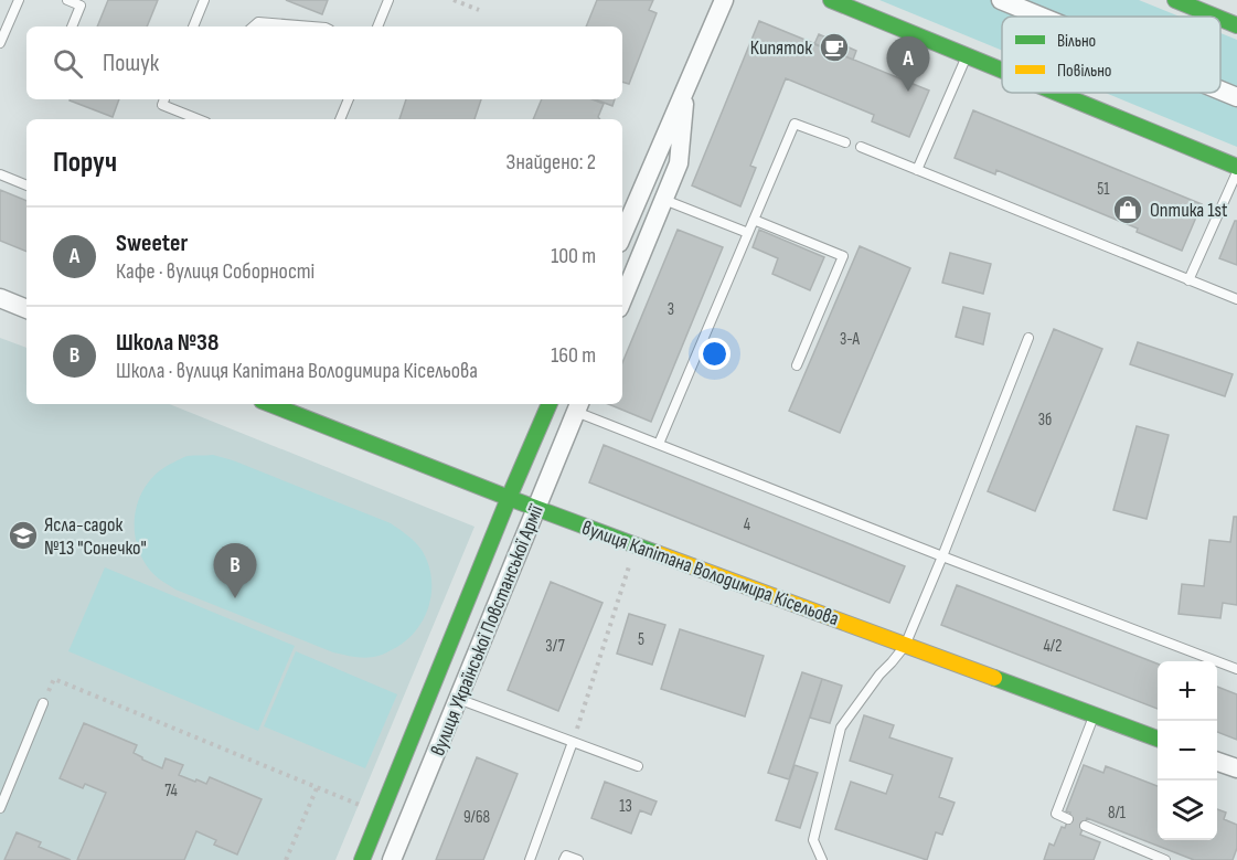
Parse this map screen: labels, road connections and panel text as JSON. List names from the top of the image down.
{
  "streets": {
    "street": ["вулиця Капітана Володимира Кісельова", "вулиця Української Повстанської Армії"]
  },
  "crossings": [
    ["вулиця Капітана Володимира Кісельова", "вулиця Української Повстанської Армії"]
  ],
  "places": {
    "cafe": ["Кипяток"],
    "shop": ["Оптика 1st"],
    "school or university": ["Ясла-садок №13 \"Сонечко\""]
  },
  "house_numbers": [
    "51",
    "3",
    "3-А",
    "3б",
    "4",
    "5",
    "3/7",
    "4/2",
    "74",
    "13",
    "8/1",
    "9/68"
  ],
  "legend": ["Вільно", "Повільно"],
  "page": {
    "search": "Пошук",
    "pins": ["A", "B"],
    "heading": ["Поруч", "Знайдено: 2"],
    "list": [
      {
        "mark": "A",
        "name": "Sweeter",
        "note": "Кафе · вулиця Соборності",
        "value": "100 m"
      },
      {
        "mark": "B",
        "name": "Школа №38",
        "note": "Школа · вулиця Капітана Володимира Кісельова",
        "value": "160 m"
      }
    ],
    "map_buttons": ["+", "−"]
  }
}
